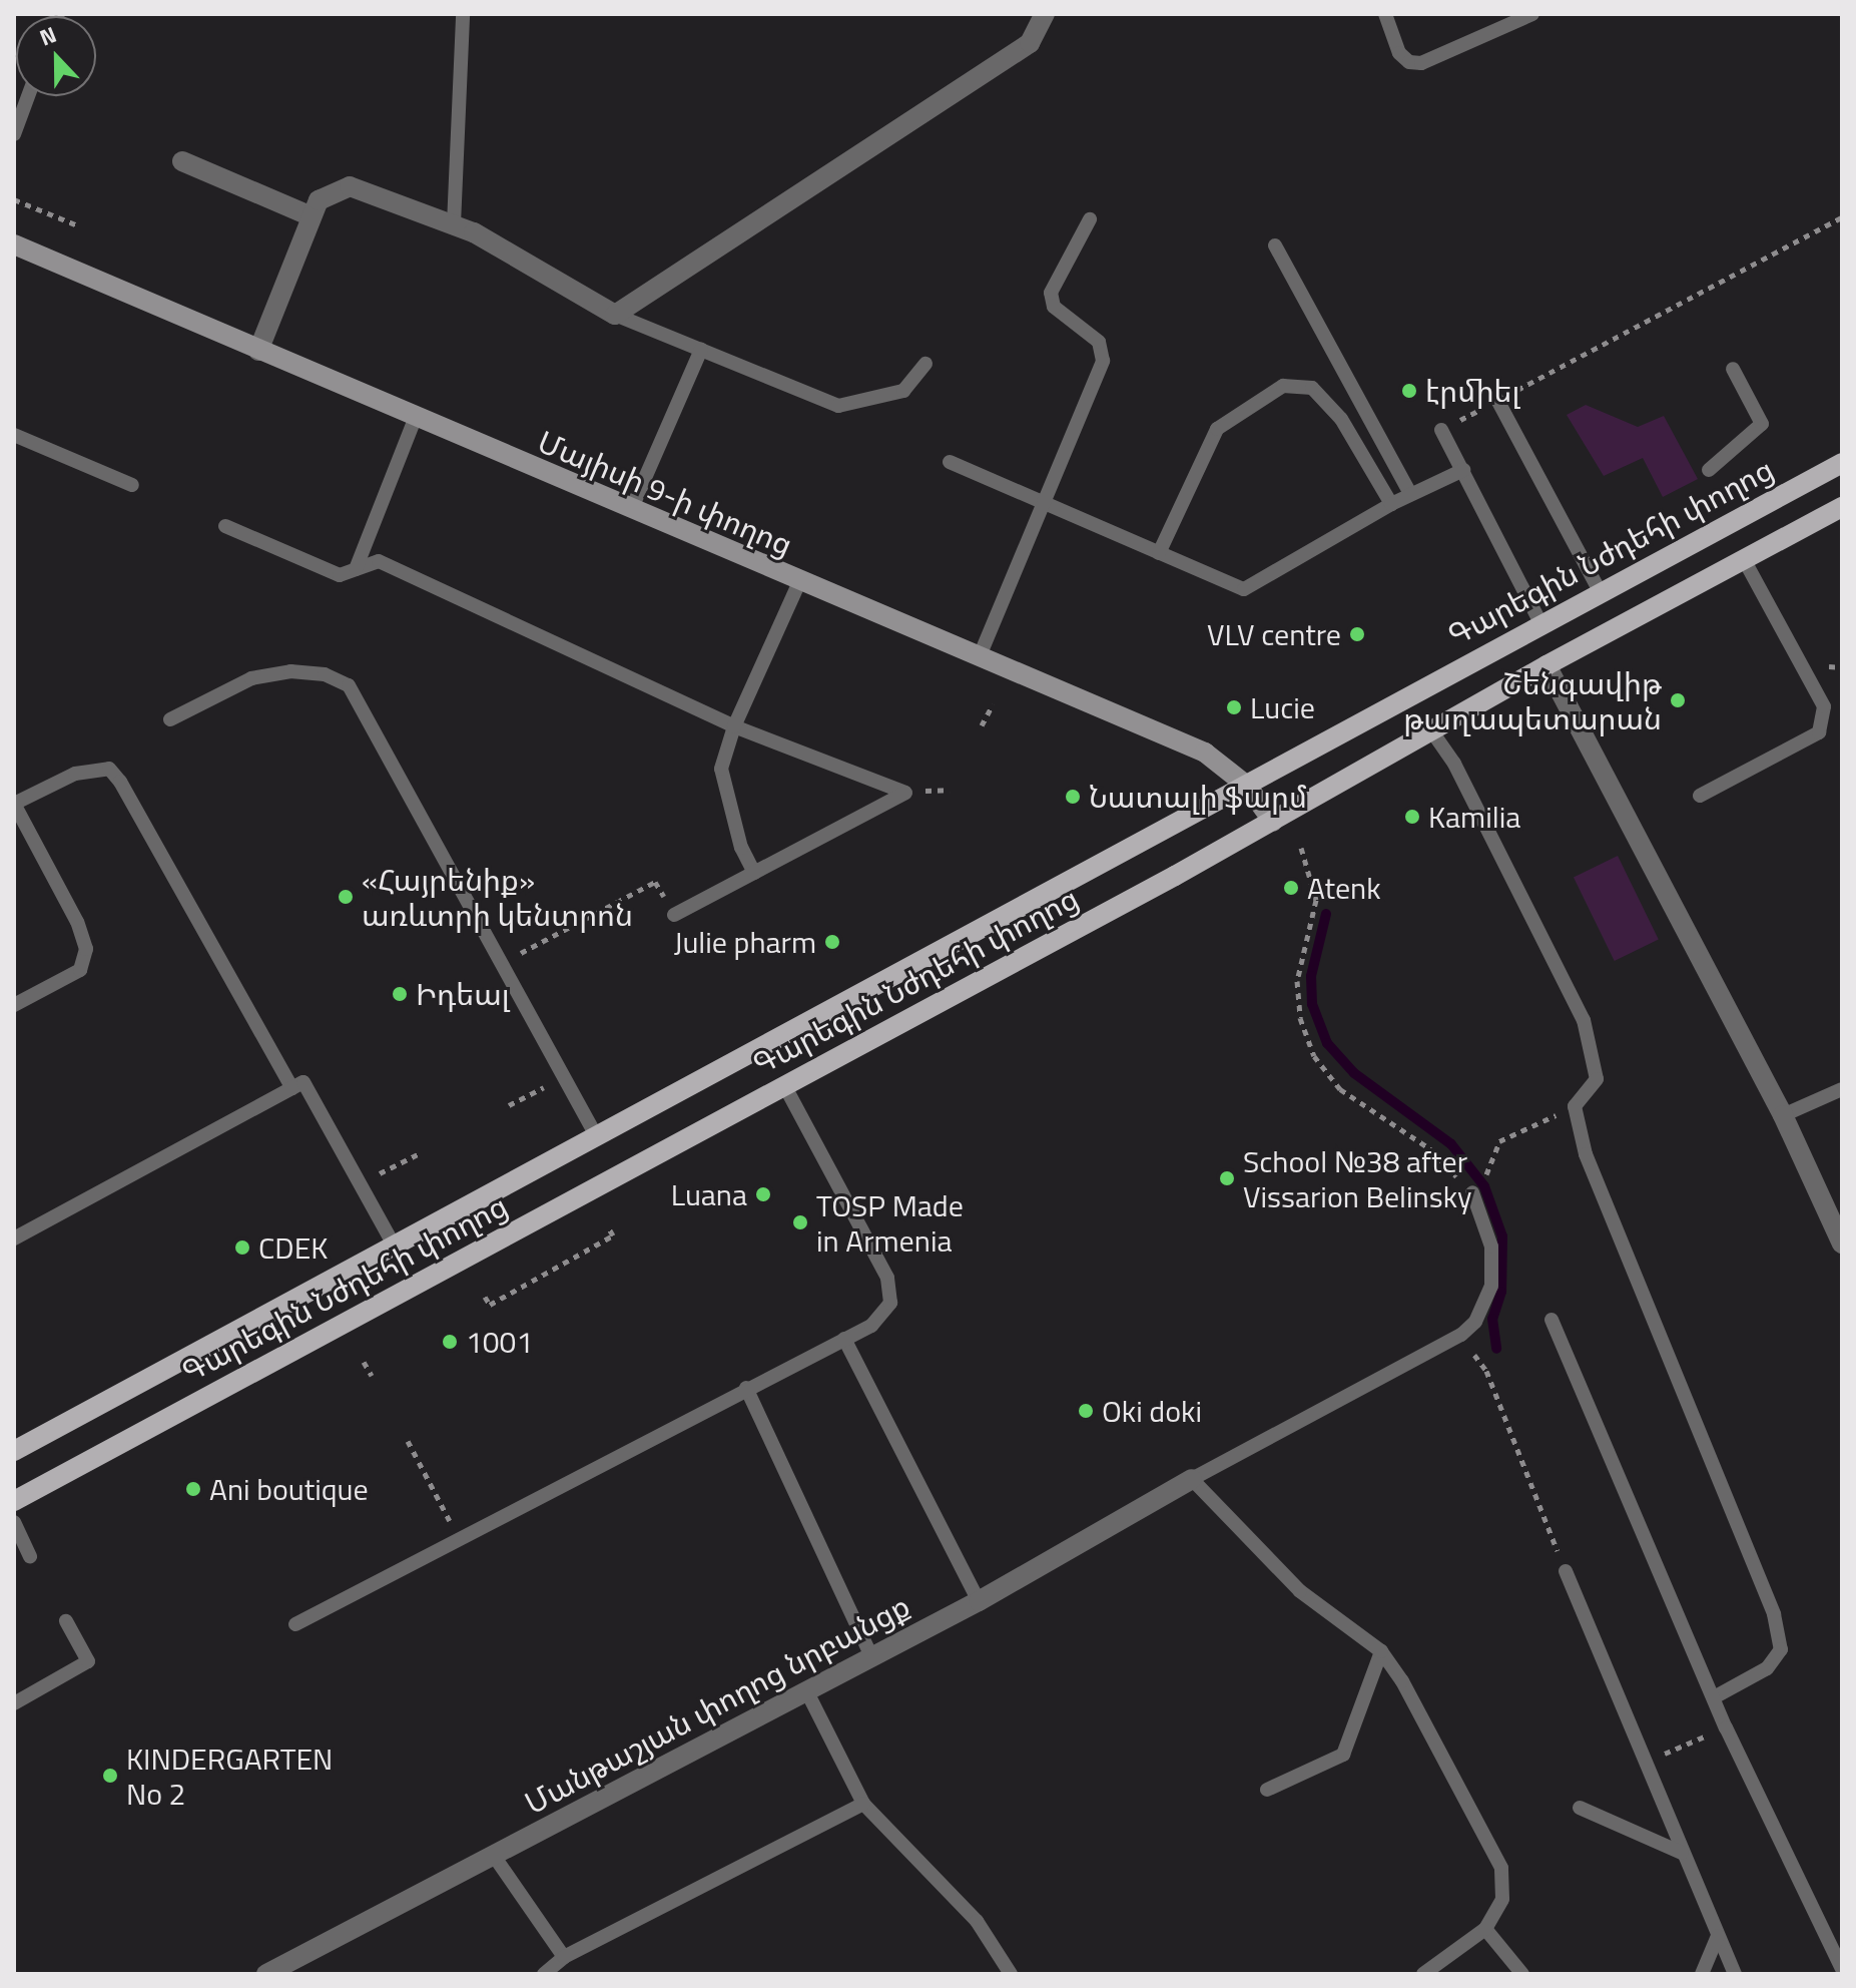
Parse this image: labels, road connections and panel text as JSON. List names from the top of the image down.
{
  "streets": {
    "main road": ["Գարեգին Նժդեհի փողոց"],
    "street": ["Մայիսի 9-ի փողոց", "Մանթաշյան փողոց նրբանցք"]
  },
  "crossings": [
    ["Մայիսի 9-ի փողոց", "Գարեգին Նժդեհի փողոց"]
  ],
  "places": [
    "էրմիել",
    "VLV centre",
    "Շենգավիթ թաղապետարան",
    "Lucie",
    "Նատալի ֆարմ",
    "Kamilia",
    "Atenk",
    "«Հայրենիք» առևտրի կենտրոն",
    "Julie pharm",
    "Իդեալ",
    "School №38 after Vissarion Belinsky",
    "Luana",
    "TOSP Made in Armenia",
    "CDEK",
    "1001",
    "Oki doki",
    "Ani boutique",
    "KINDERGARTEN No 2"
  ],
  "north": "top"
}
